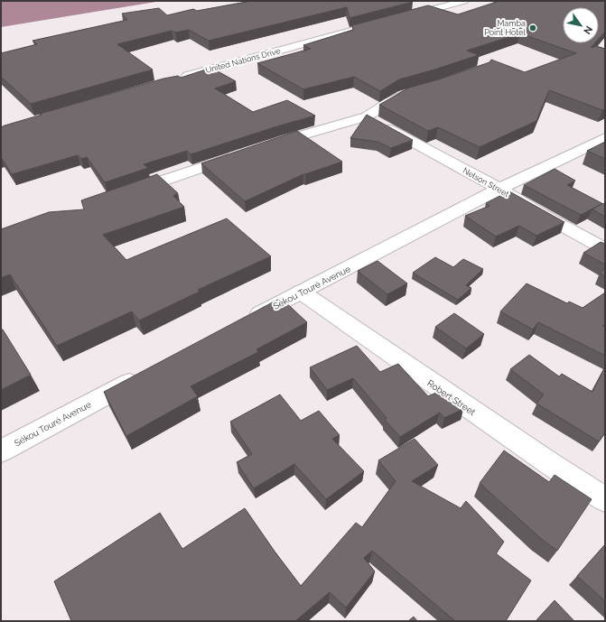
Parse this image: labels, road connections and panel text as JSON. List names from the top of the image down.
{
  "streets": {
    "street": [
      "United Nations Drive",
      "Nelson Street",
      "Sékou Touré Avenue",
      "Robert Street"
    ]
  },
  "crossings": [
    ["Nelson Street", "Sékou Touré Avenue"],
    ["Sékou Touré Avenue", "Robert Street"]
  ],
  "places": ["Mamba Point Hotel"],
  "north": "bottom right"
}
